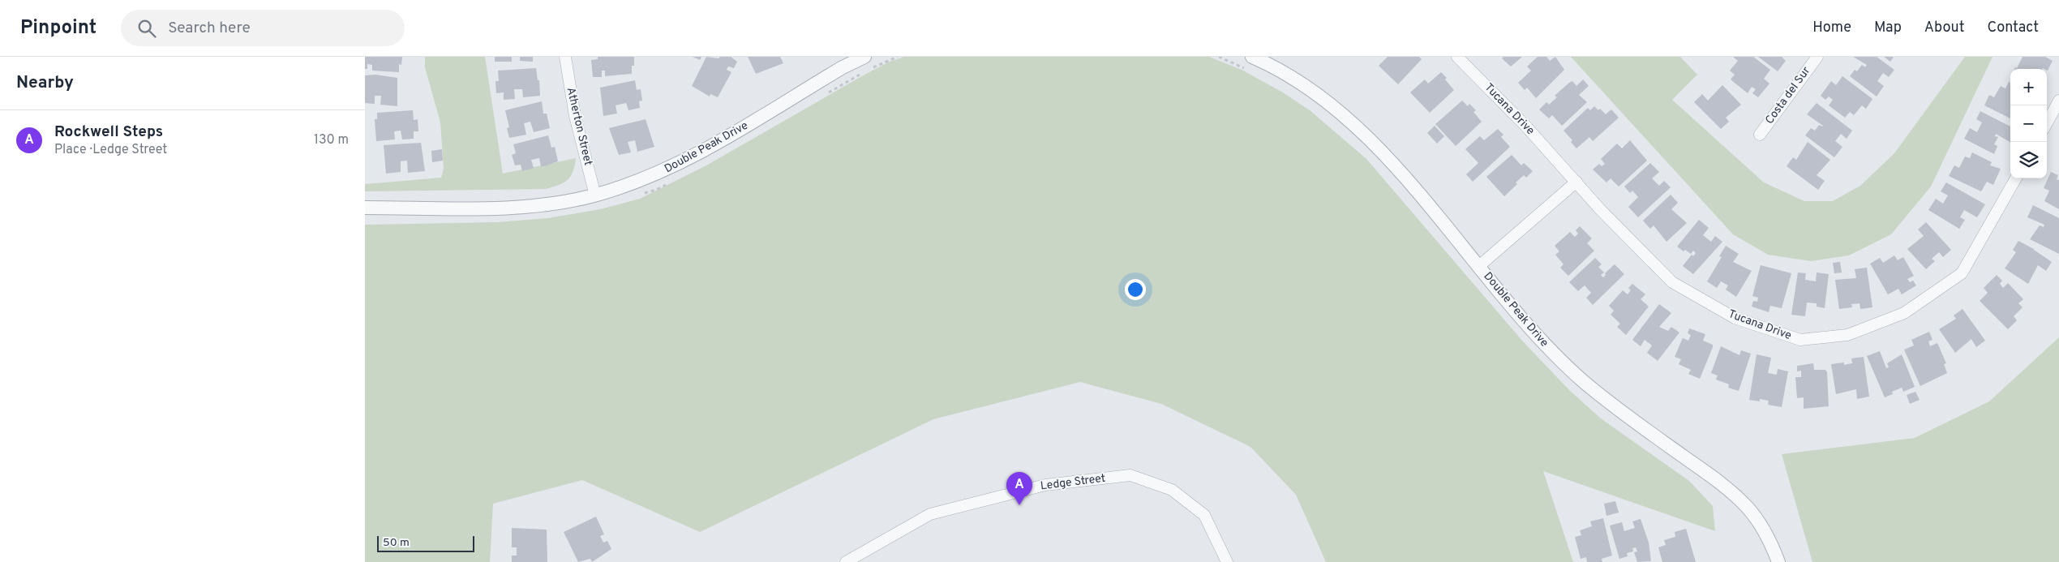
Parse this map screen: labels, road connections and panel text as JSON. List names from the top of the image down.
{
  "streets": {
    "street": [
      "Costa del Sur",
      "Tucana Drive",
      "Atherton Street",
      "Double Peak Drive",
      "Ledge Street"
    ]
  },
  "crossings": [
    ["Atherton Street", "Double Peak Drive"]
  ],
  "scale_bar": "50 m",
  "page": {
    "header": "Pinpoint",
    "search": "Search here",
    "nav": [
      "Home",
      "Map",
      "About",
      "Contact"
    ],
    "heading": "Nearby",
    "map_buttons": ["+", "−"],
    "list": [
      {
        "mark": "A",
        "name": "Rockwell Steps",
        "note": "Place · Ledge Street",
        "value": "130 m"
      }
    ],
    "pins": "A",
    "scale": "50 m"
  }
}
